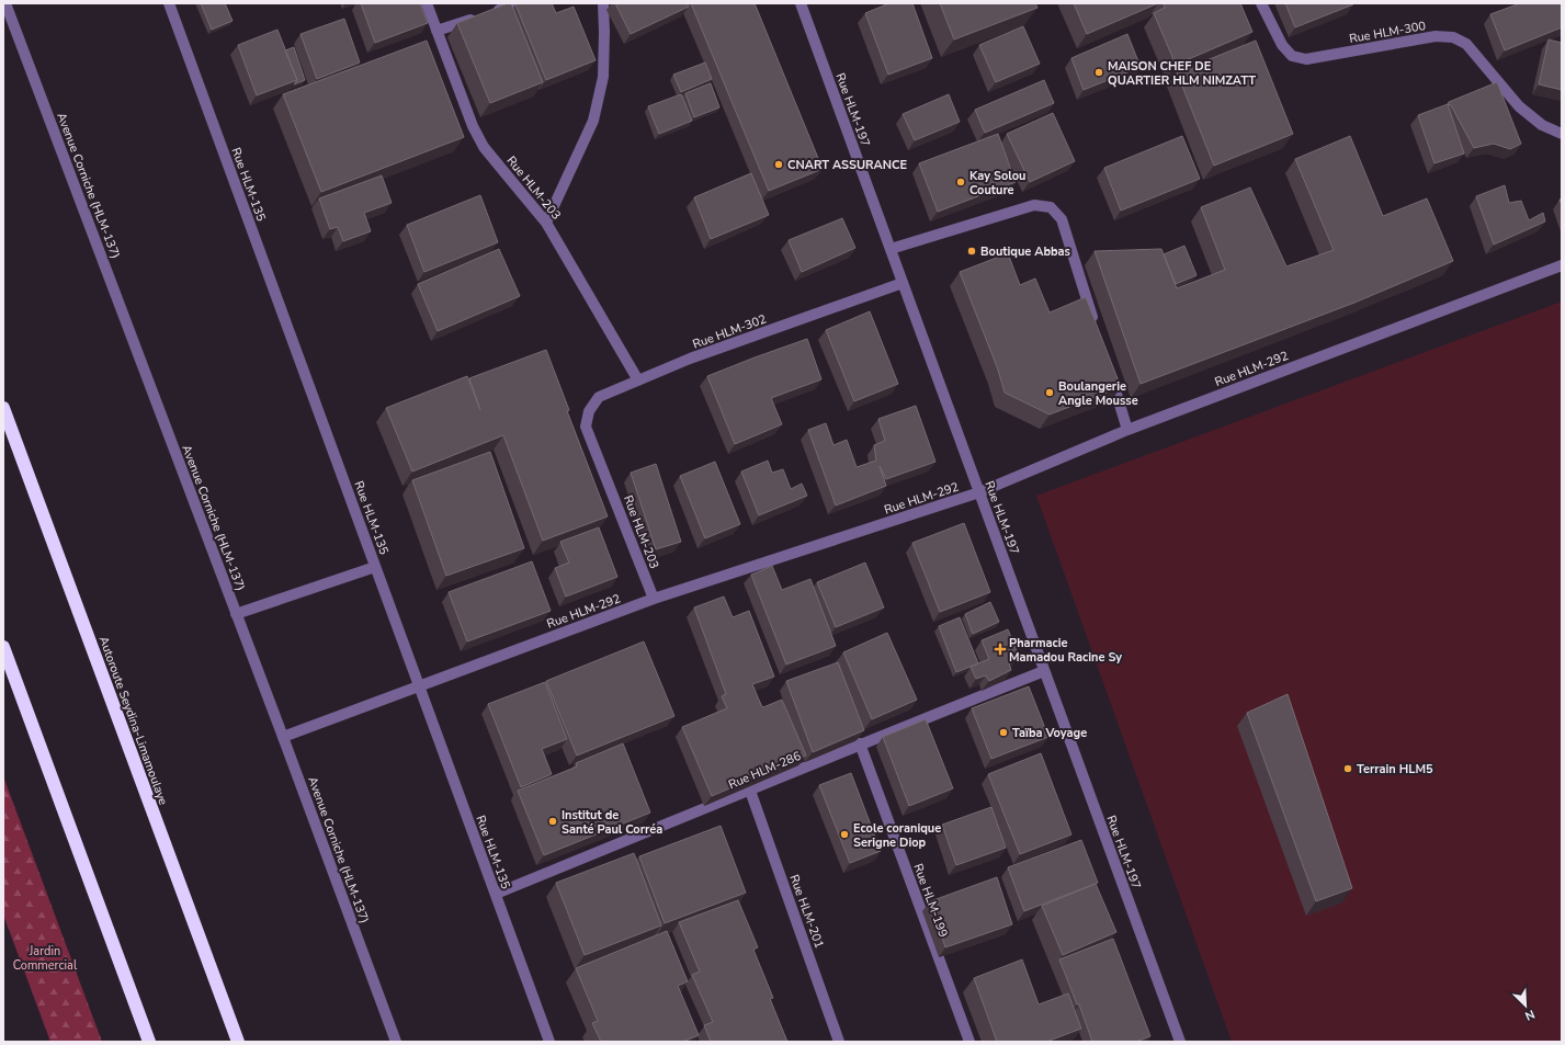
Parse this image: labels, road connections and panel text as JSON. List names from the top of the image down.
{
  "streets": {
    "highway": ["Autoroute Seydina-Limamoulaye"],
    "street": [
      "Rue HLM-300",
      "Rue HLM-197",
      "Rue HLM-135",
      "Avenue Corniche (HLM-137)",
      "Rue HLM-203",
      "Rue HLM-302",
      "Rue HLM-292",
      "Rue HLM-286",
      "Rue HLM-199",
      "Rue HLM-201"
    ]
  },
  "crossings": [
    ["Rue HLM-197", "Rue HLM-302"],
    ["Rue HLM-197", "Rue HLM-292"],
    ["Rue HLM-197", "Rue HLM-286"],
    ["Rue HLM-135", "Rue HLM-292"],
    ["Rue HLM-135", "Rue HLM-286"],
    ["Avenue Corniche (HLM-137)", "Rue HLM-292"],
    ["Rue HLM-203", "Rue HLM-302"],
    ["Rue HLM-203", "Rue HLM-292"],
    ["Rue HLM-286", "Rue HLM-199"],
    ["Rue HLM-286", "Rue HLM-201"]
  ],
  "parks": ["Jardin Commercial"],
  "places": {
    "other": [
      "MAISON CHEF DE QUARTIER HLM NIMZATT",
      "CNART ASSURANCE",
      "Kay Solou Couture",
      "Boutique Abbas",
      "Boulangerie Angle Mousse",
      "Taïba Voyage",
      "Terrain HLM5",
      "Institut de Santé Paul Corréa",
      "Ecole coranique Serigne Diop"
    ],
    "health": ["Pharmacie Mamadou Racine Sy"]
  },
  "north": "bottom right"
}
